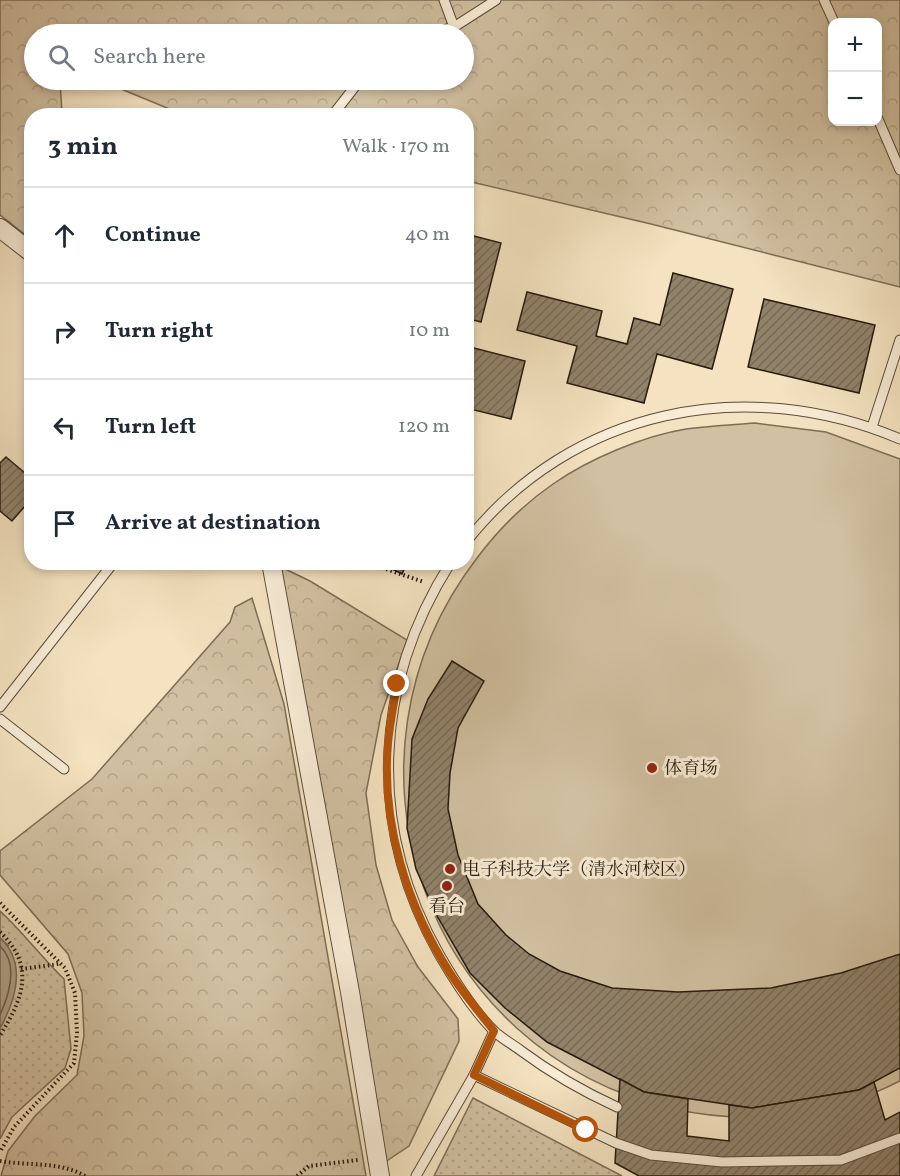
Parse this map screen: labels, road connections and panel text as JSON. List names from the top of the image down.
{
  "places": ["体育场", "电子科技大学（清水河校区）", "看台"],
  "page": {
    "map_buttons": ["+", "−"],
    "search": "Search here",
    "heading": ["3 min", "Walk · 170 m"],
    "list": [
      ["Continue", "40 m"],
      ["Turn right", "10 m"],
      ["Turn left", "120 m"],
      "Arrive at destination"
    ]
  }
}
